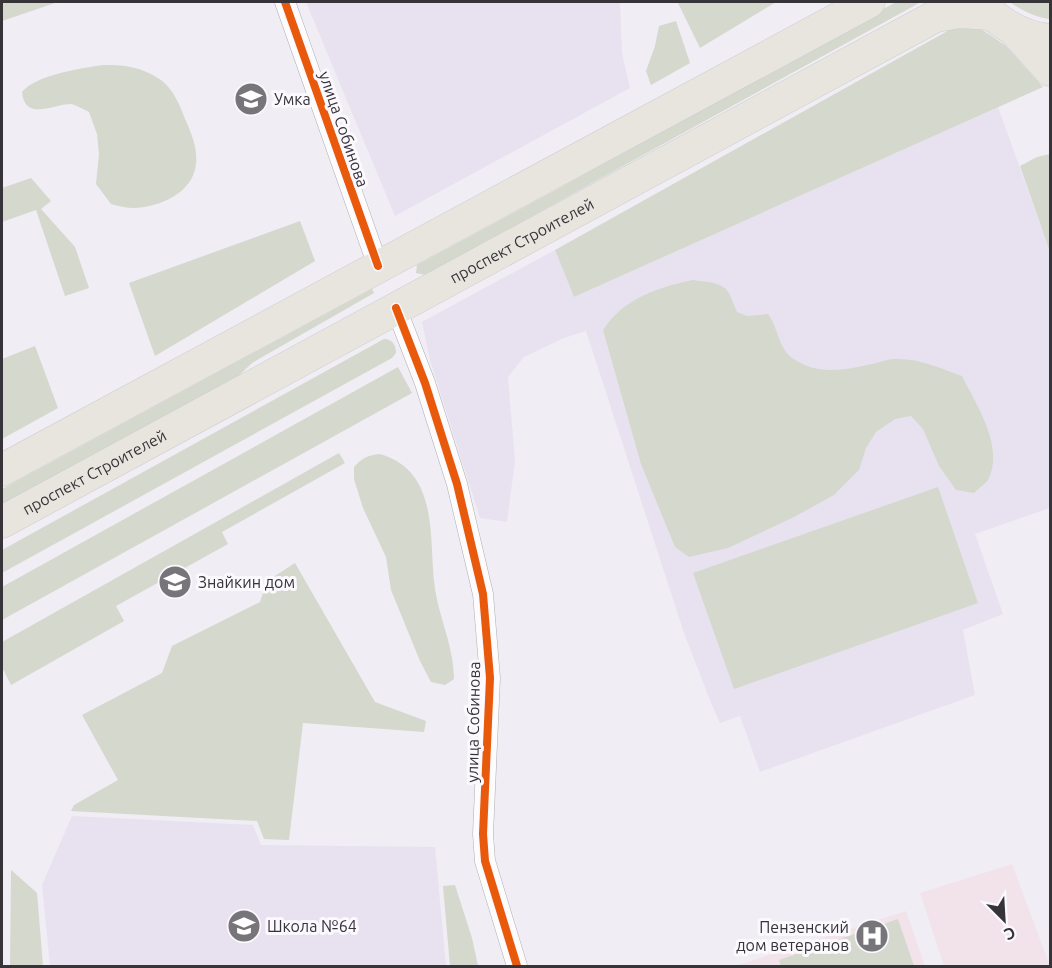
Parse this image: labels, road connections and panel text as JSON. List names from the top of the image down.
{
  "streets": {
    "main road": ["проспект Строителей"],
    "street": ["улица Собинова"]
  },
  "crossings": [
    ["улица Собинова", "проспект Строителей"]
  ],
  "places": {
    "school or university": ["Умка", "Знайкин дом", "Школа №64"],
    "hospital": ["Пензенский дом ветеранов"]
  },
  "north": "bottom right"
}
